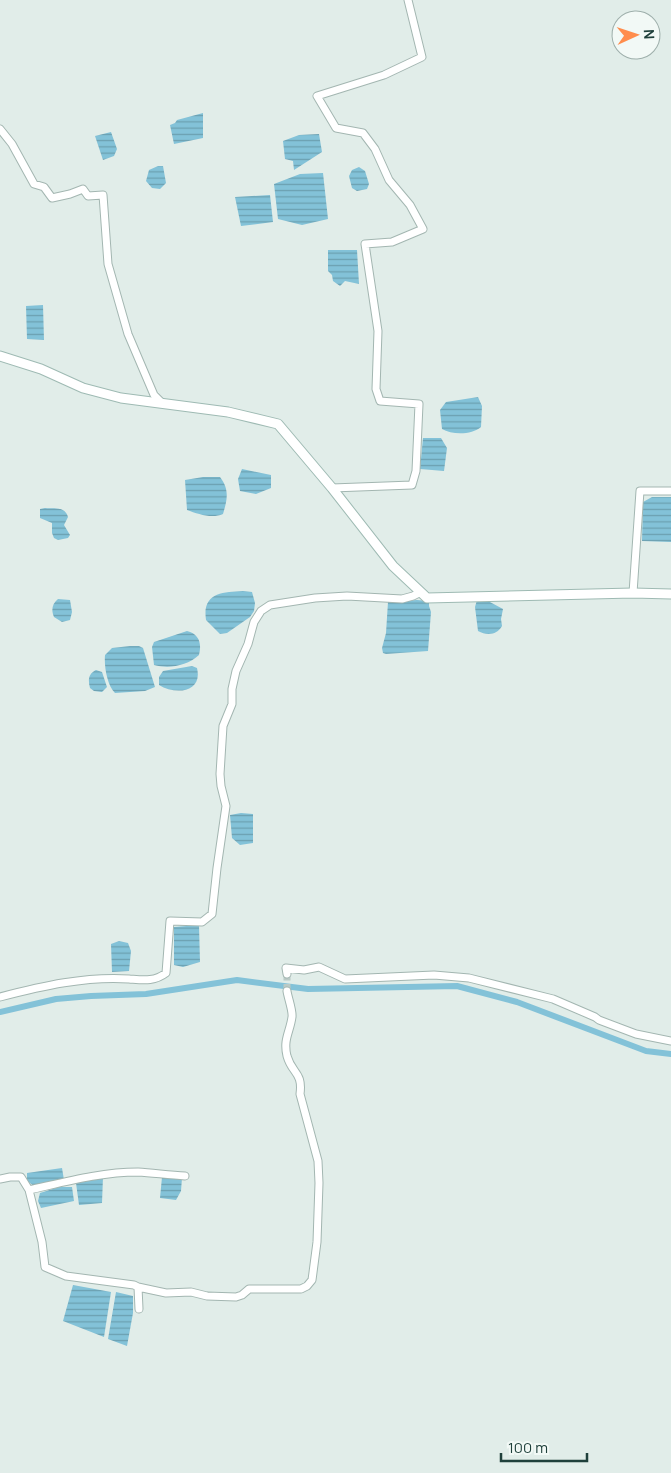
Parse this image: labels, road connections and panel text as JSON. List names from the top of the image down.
{
  "scale_bar": "100 m",
  "north": "right"
}
